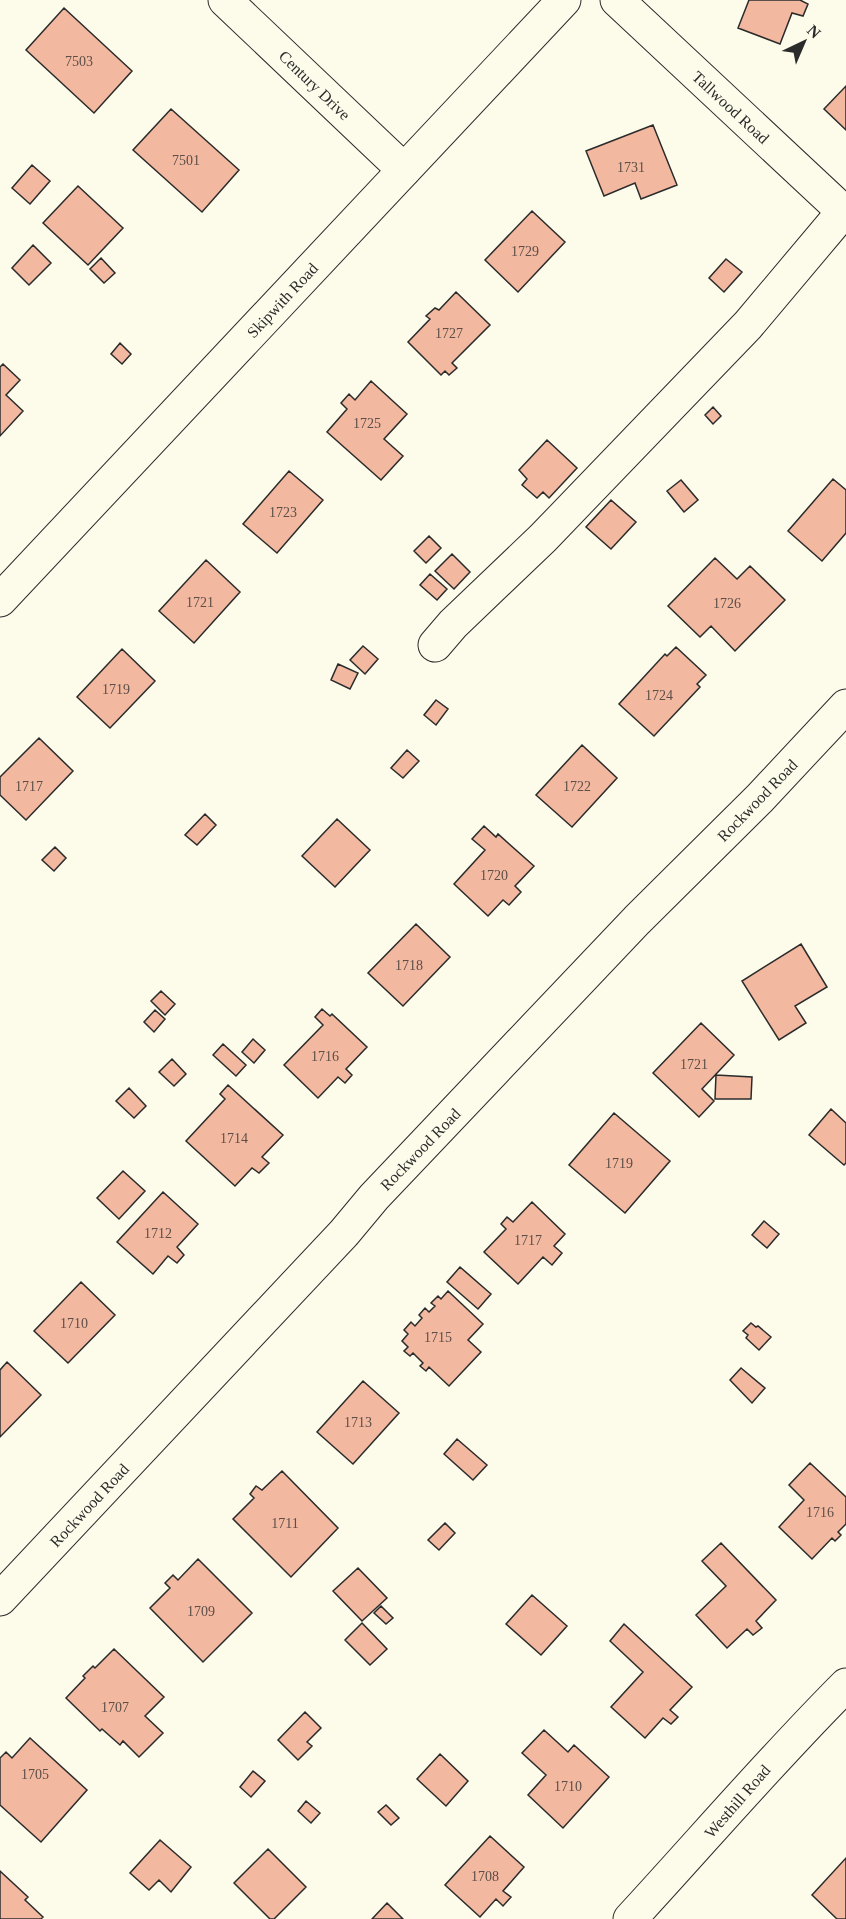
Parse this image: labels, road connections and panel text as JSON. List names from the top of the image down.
{
  "streets": {
    "street": [
      "Century Drive",
      "Tallwood Road",
      "Skipwith Road",
      "Rockwood Road",
      "Westhill Road"
    ]
  },
  "crossings": [
    ["Century Drive", "Skipwith Road"]
  ],
  "house_numbers": [
    "7503",
    "7501",
    "1731",
    "1729",
    "1727",
    "1725",
    "1723",
    "1721",
    "1726",
    "1719",
    "1724",
    "1717",
    "1722",
    "1720",
    "1718",
    "1716",
    "1721",
    "1714",
    "1719",
    "1712",
    "1717",
    "1710",
    "1715",
    "1713",
    "1716",
    "1711",
    "1709",
    "1707",
    "1705",
    "1710",
    "1708"
  ],
  "north": "top right"
}
